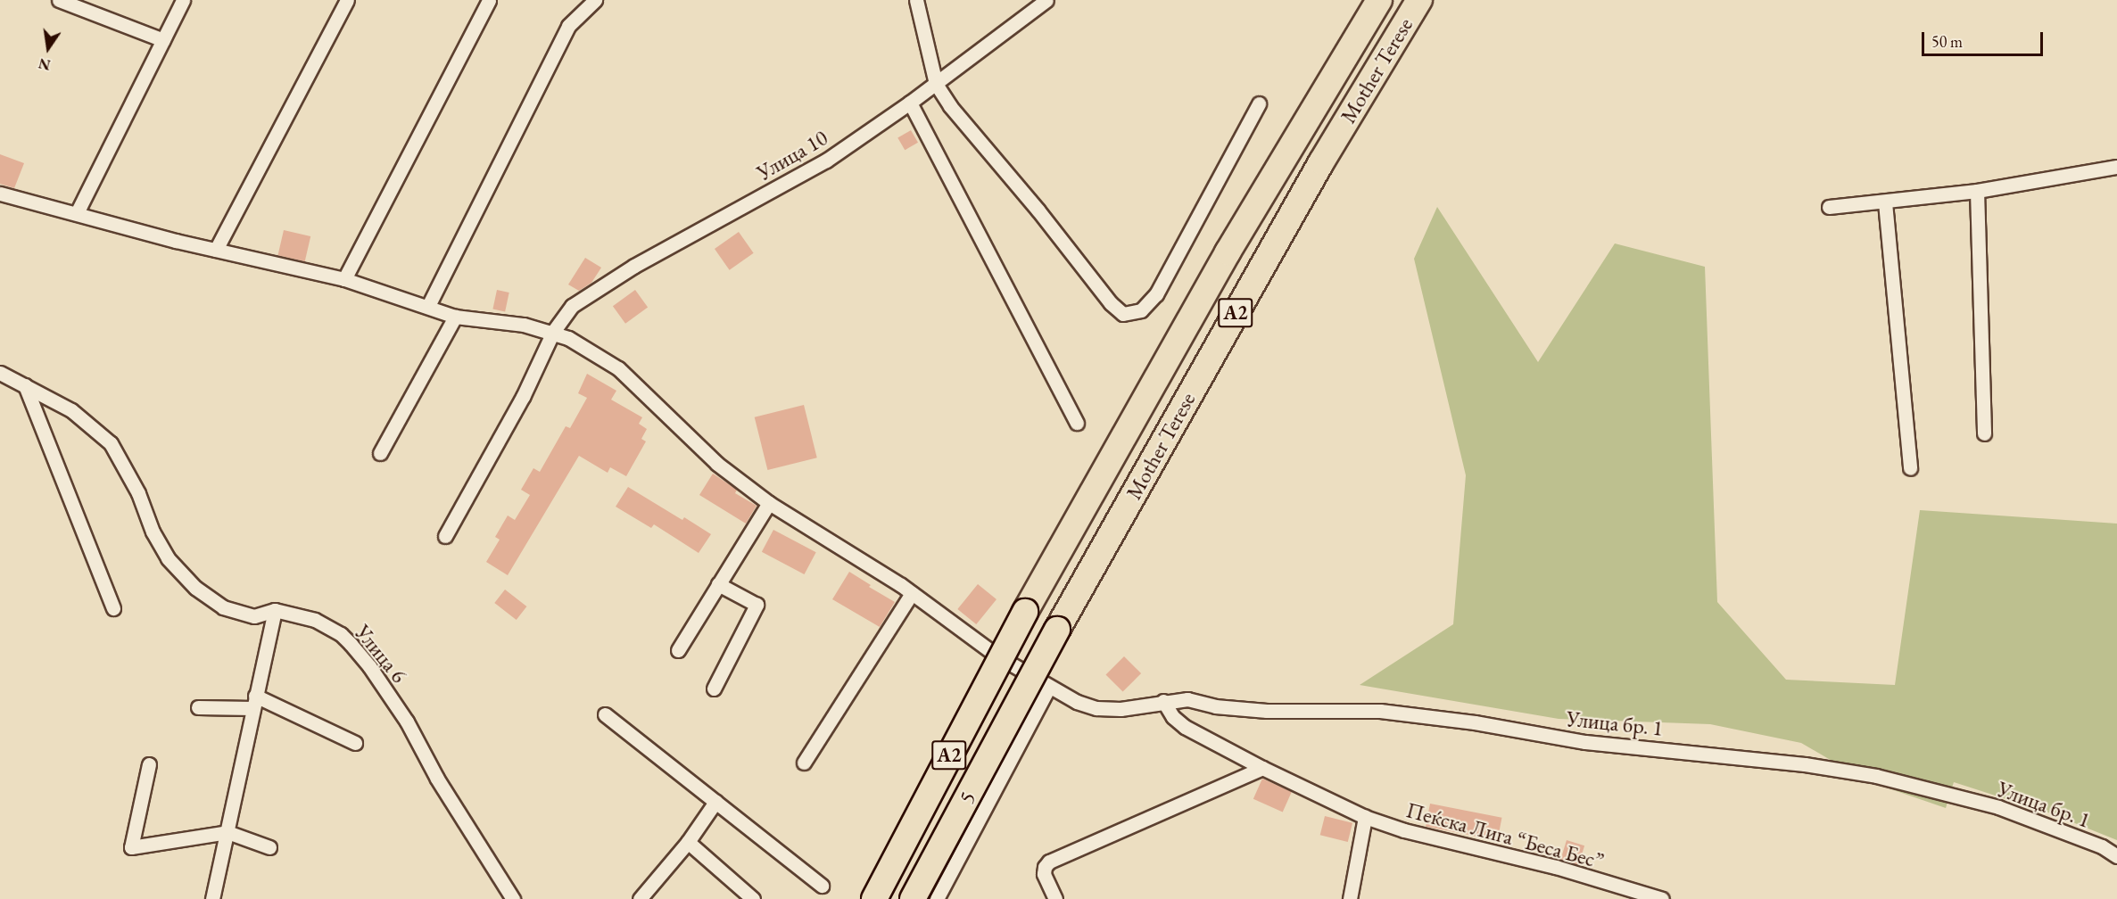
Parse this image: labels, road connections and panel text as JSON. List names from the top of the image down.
{
  "streets": {
    "highway": ["Mother Terese", "A2"],
    "street": [
      "Улица 10",
      "Улица 6",
      "Улица бр. 1",
      "5",
      "Пеќска Лига “Беса Бес”"
    ]
  },
  "crossings": [
    ["Улица 10", "Улица бр. 1"],
    ["Улица бр. 1", "5"],
    ["Улица бр. 1", "Пеќска Лига “Беса Бес”"]
  ],
  "scale_bar": "50 m",
  "north": "bottom"
}
